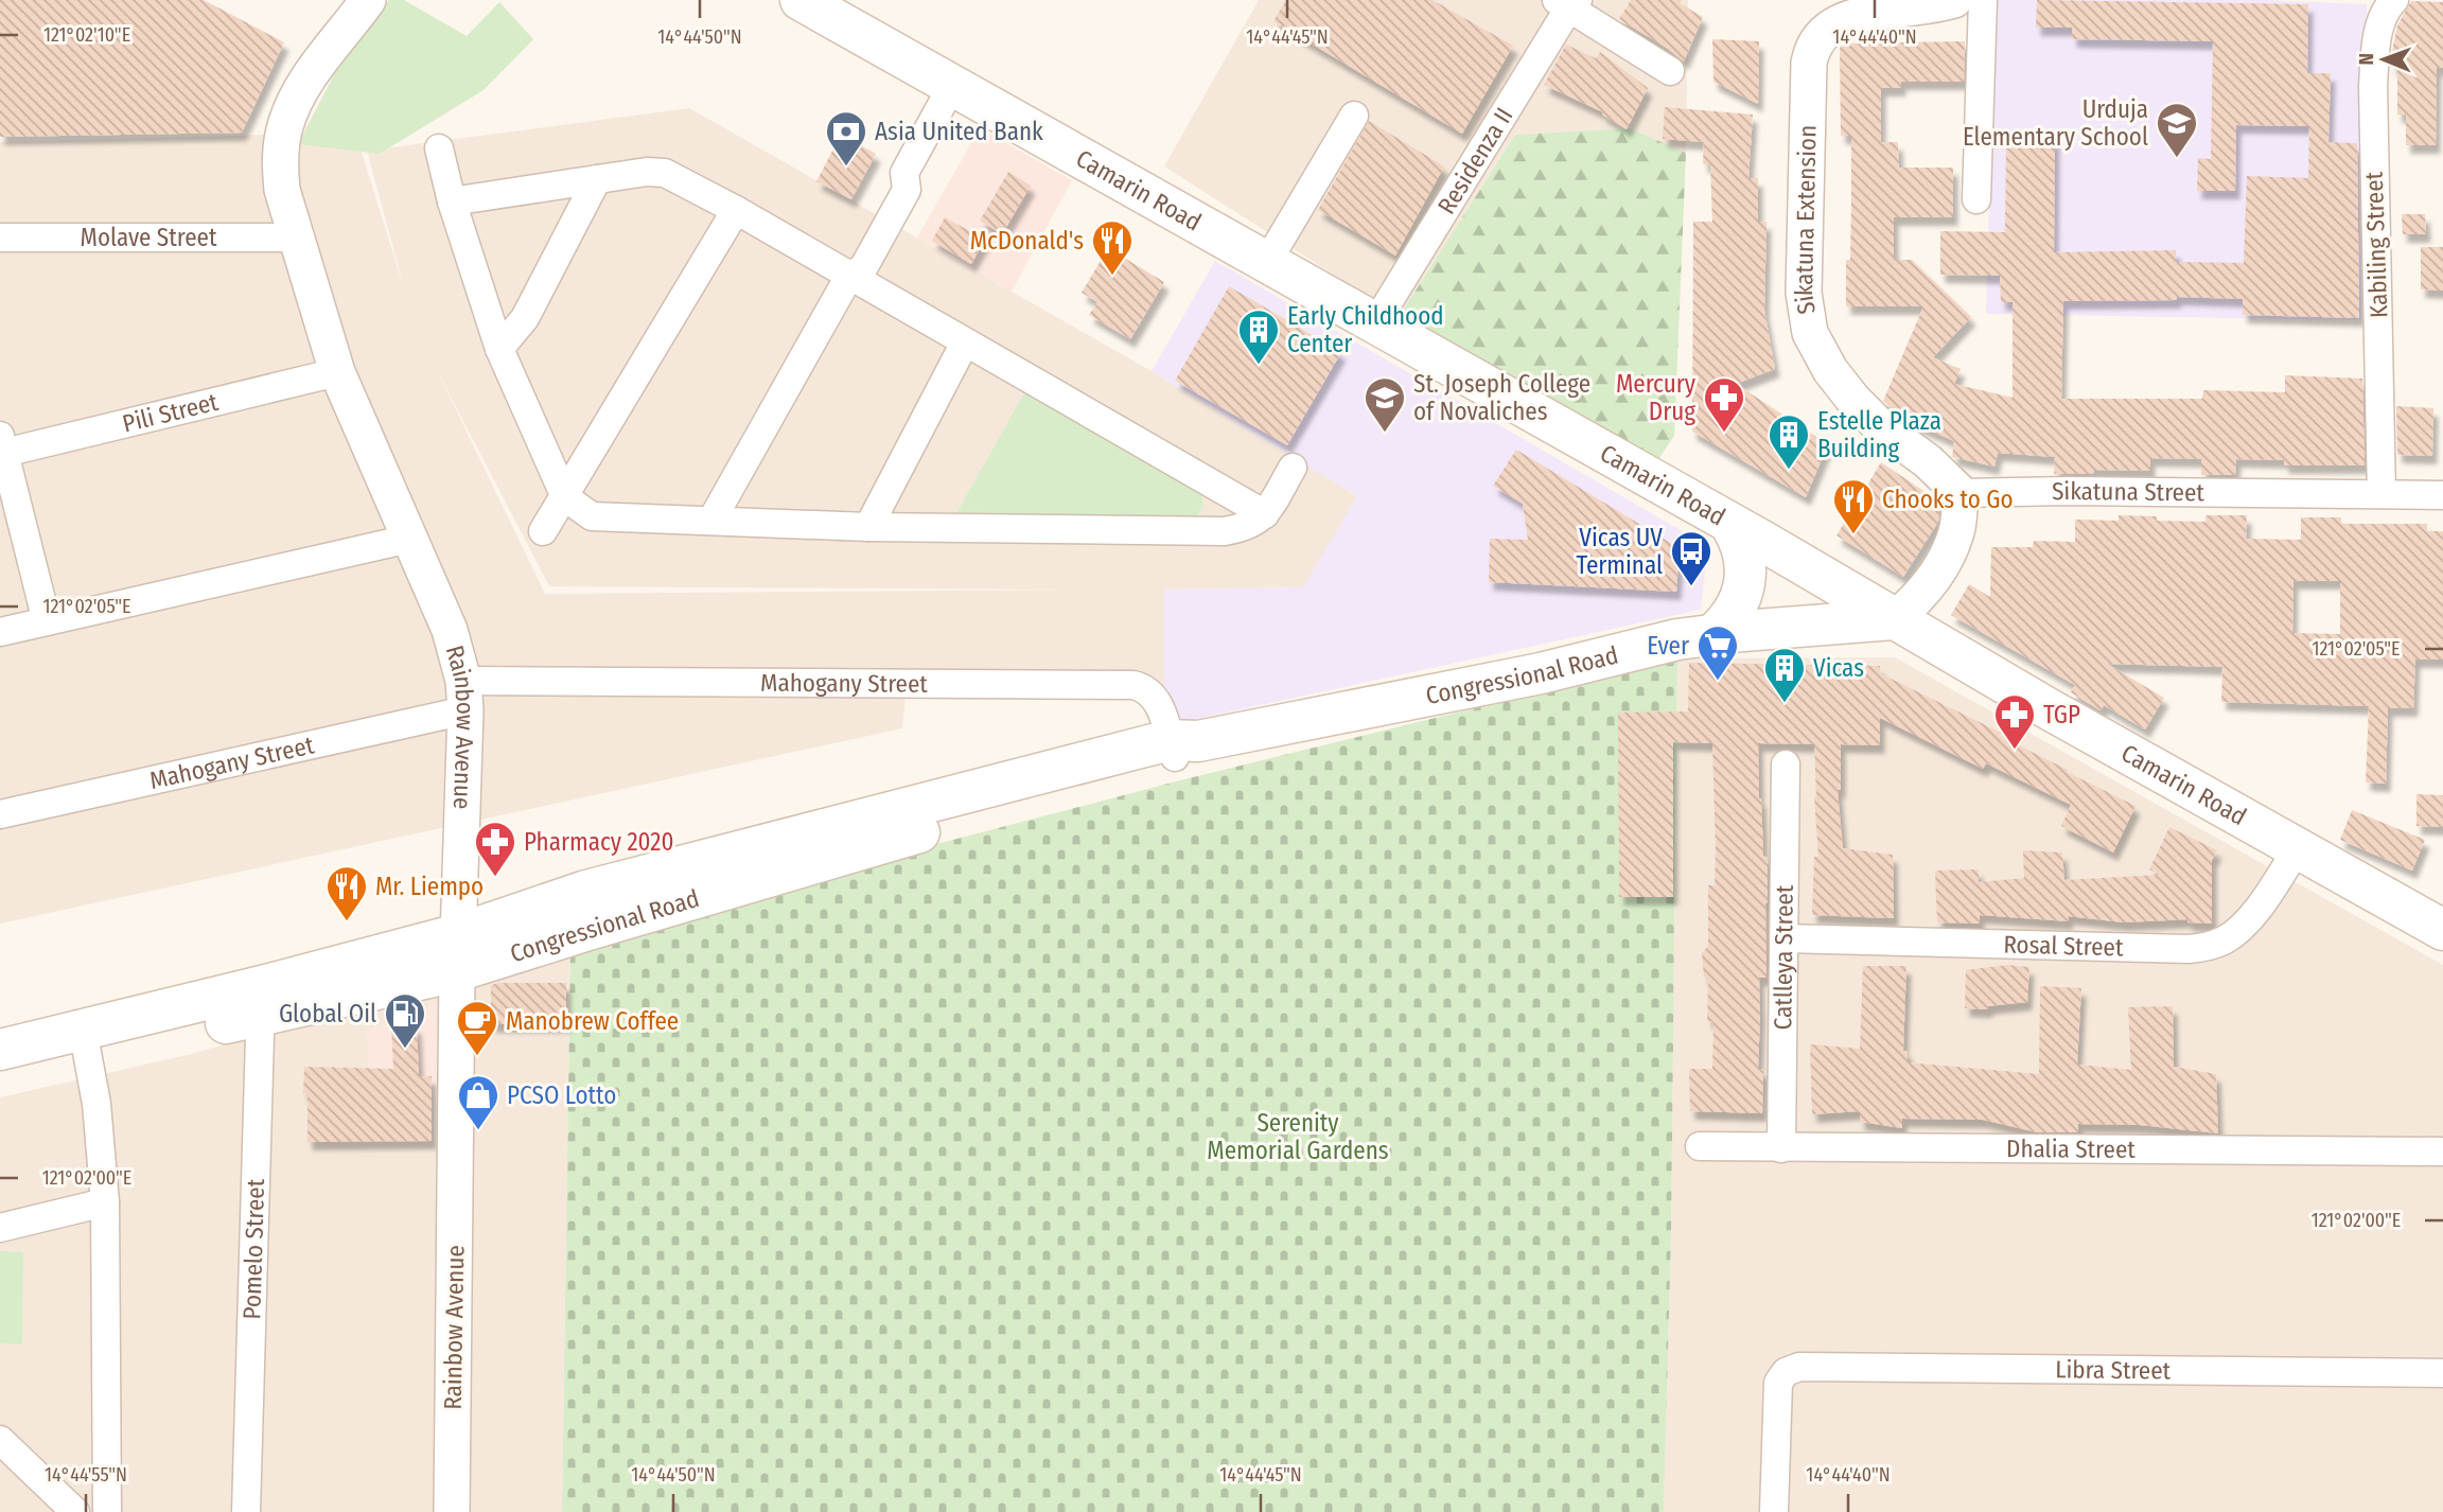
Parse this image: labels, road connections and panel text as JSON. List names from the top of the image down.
{
  "streets": {
    "main road": ["Camarin Road", "Congressional Road"],
    "street": [
      "Residenza II",
      "Sikatuna Extension",
      "Molave Street",
      "Kabiling Street",
      "Pili Street",
      "Sikatuna Street",
      "Mahogany Street",
      "Rainbow Avenue",
      "Rosal Street",
      "Catlleya Street",
      "Dhalia Street",
      "Pomelo Street",
      "Libra Street"
    ]
  },
  "crossings": [
    ["Residenza II", "Camarin Road"],
    ["Camarin Road", "Congressional Road"],
    ["Camarin Road", "Rosal Street"],
    ["Sikatuna Extension", "Sikatuna Street"],
    ["Molave Street", "Rainbow Avenue"],
    ["Kabiling Street", "Sikatuna Street"],
    ["Pili Street", "Rainbow Avenue"],
    ["Congressional Road", "Mahogany Street"],
    ["Congressional Road", "Rainbow Avenue"],
    ["Congressional Road", "Pomelo Street"],
    ["Mahogany Street", "Rainbow Avenue"],
    ["Rosal Street", "Catlleya Street"],
    ["Catlleya Street", "Dhalia Street"]
  ],
  "parks": ["Serenity Memorial Gardens"],
  "places": {
    "school or university": ["Urduja Elementary School", "St. Joseph College of Novaliches"],
    "bank": ["Asia United Bank"],
    "restaurant": ["McDonald's", "Chooks to Go", "Mr. Liempo"],
    "building": ["Early Childhood Center", "Estelle Plaza Building", "Vicas"],
    "pharmacy": ["Mercury Drug", "TGP", "Pharmacy 2020"],
    "bus stop": ["Vicas UV Terminal"],
    "supermarket": ["Ever"],
    "fuel station": ["Global Oil"],
    "cafe": ["Manobrew Coffee"],
    "shop": ["PCSO Lotto"]
  },
  "north": "left",
  "coordinates": [
    "121°02'10\"E",
    "14°44'50\"N",
    "14°44'45\"N",
    "14°44'40\"N",
    "121°02'05\"E",
    "121°02'00\"E",
    "14°44'55\"N"
  ]
}
